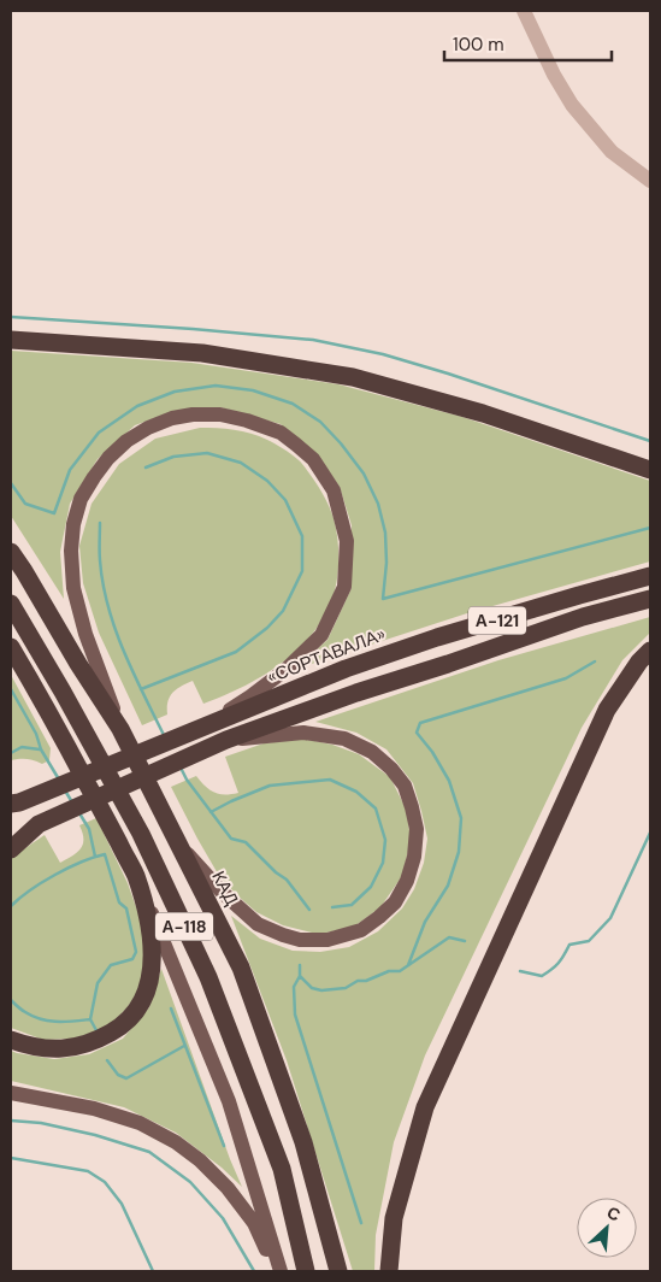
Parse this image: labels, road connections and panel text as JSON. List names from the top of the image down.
{
  "streets": {
    "highway": [
      "А-121",
      "«СОРТАВАЛА»",
      "КАД",
      "А-118"
    ]
  },
  "scale_bar": "100 m",
  "north": "top right"
}
